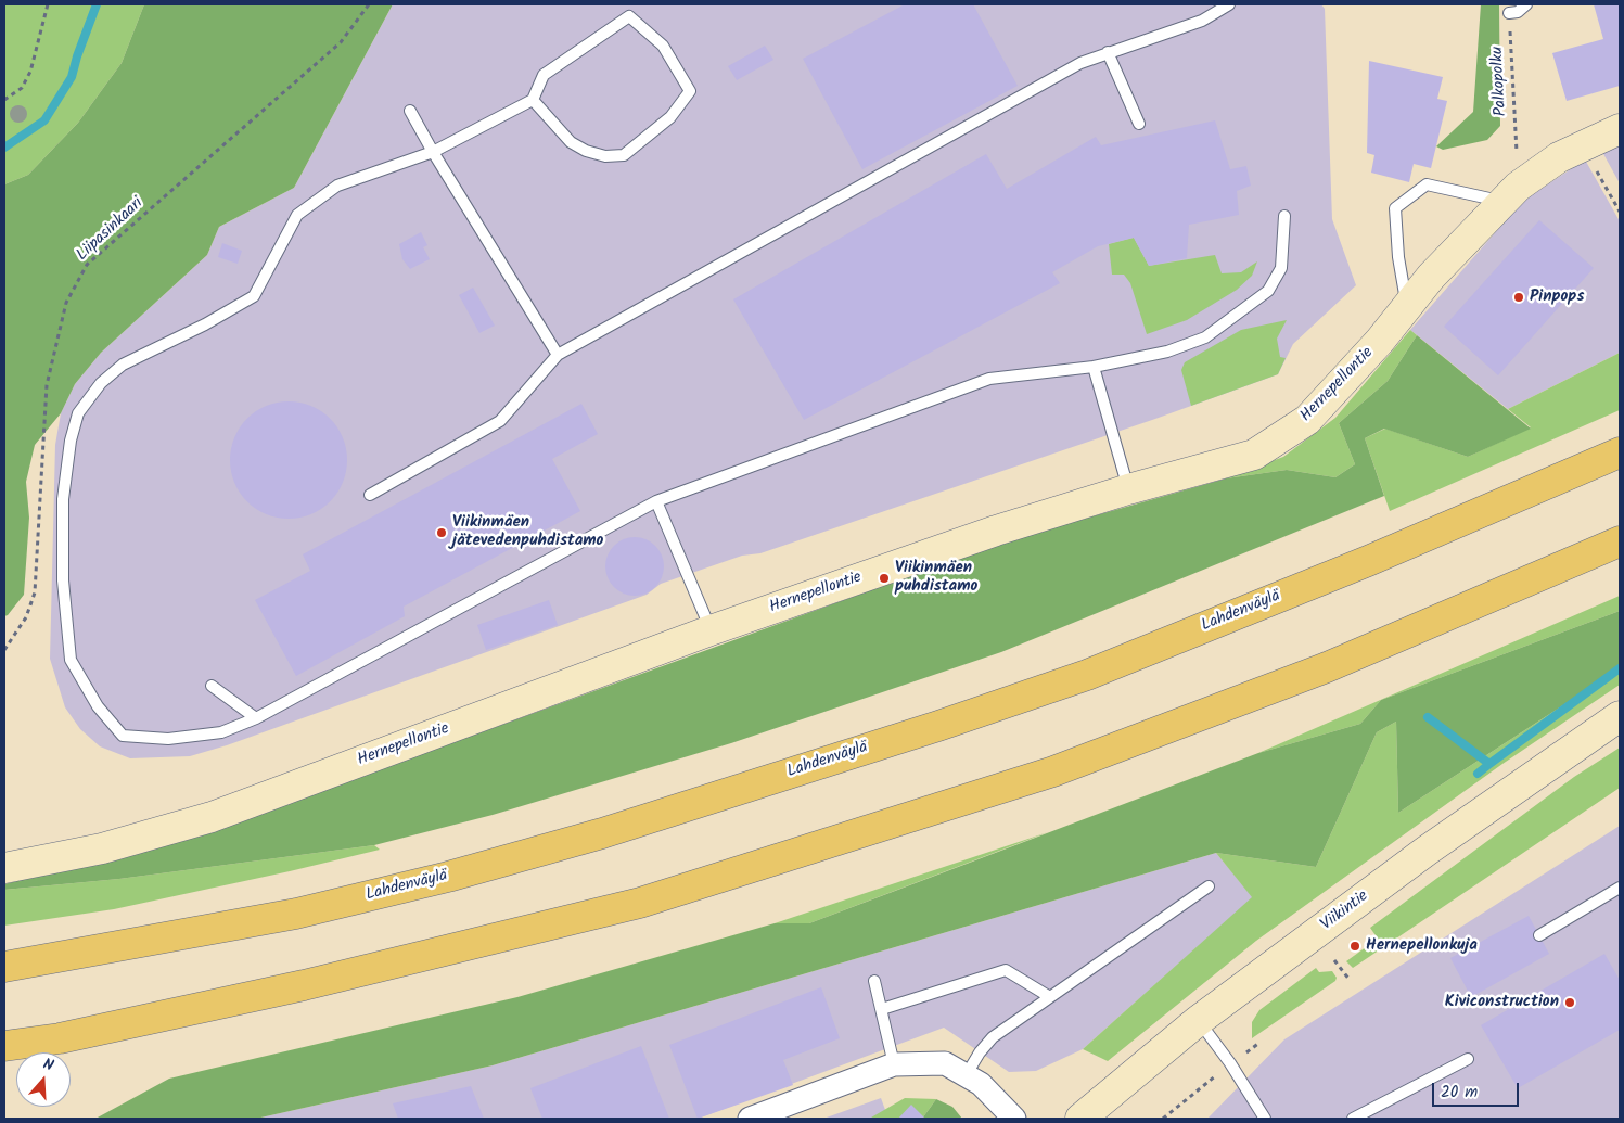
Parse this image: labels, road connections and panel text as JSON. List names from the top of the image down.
{
  "streets": {
    "highway": ["Lahdenväylä"],
    "street": ["Hernepellontie", "Viikintie"],
    "path": ["Palkopolku", "Liipasinkaari"]
  },
  "places": [
    "Pinpops",
    "Viikinmäen jätevedenpuhdistamo",
    "Viikinmäen puhdistamo",
    "Hernepellonkuja",
    "Kiviconstruction"
  ],
  "scale_bar": "20 m",
  "north": "top"
}
